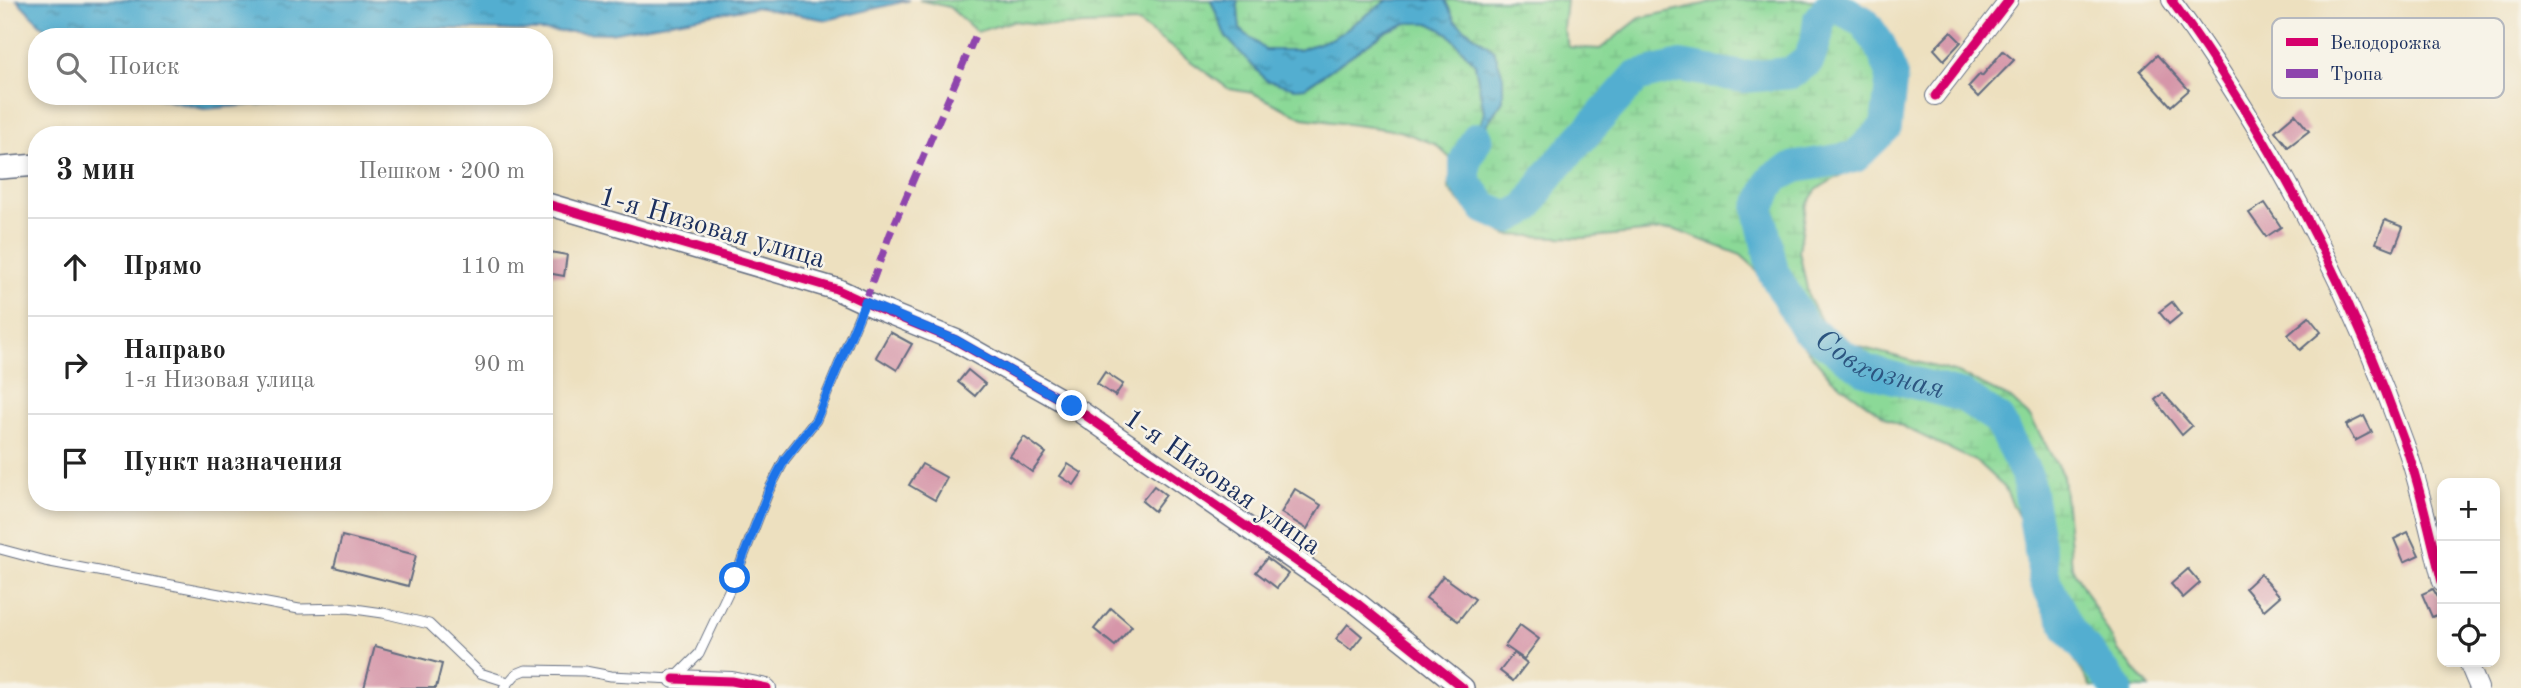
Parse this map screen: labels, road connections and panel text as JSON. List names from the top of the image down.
{
  "streets": {
    "street": ["1-я Низовая улица"]
  },
  "water": ["Совхозная"],
  "legend": ["Велодорожка", "Тропа"],
  "page": {
    "search": "Поиск",
    "heading": ["3 мин", "Пешком · 200 m"],
    "list": [
      ["Прямо", "110 m"],
      ["Направо", "1-я Низовая улица", "90 m"],
      "Пункт назначения"
    ],
    "map_buttons": ["+", "−"]
  }
}
